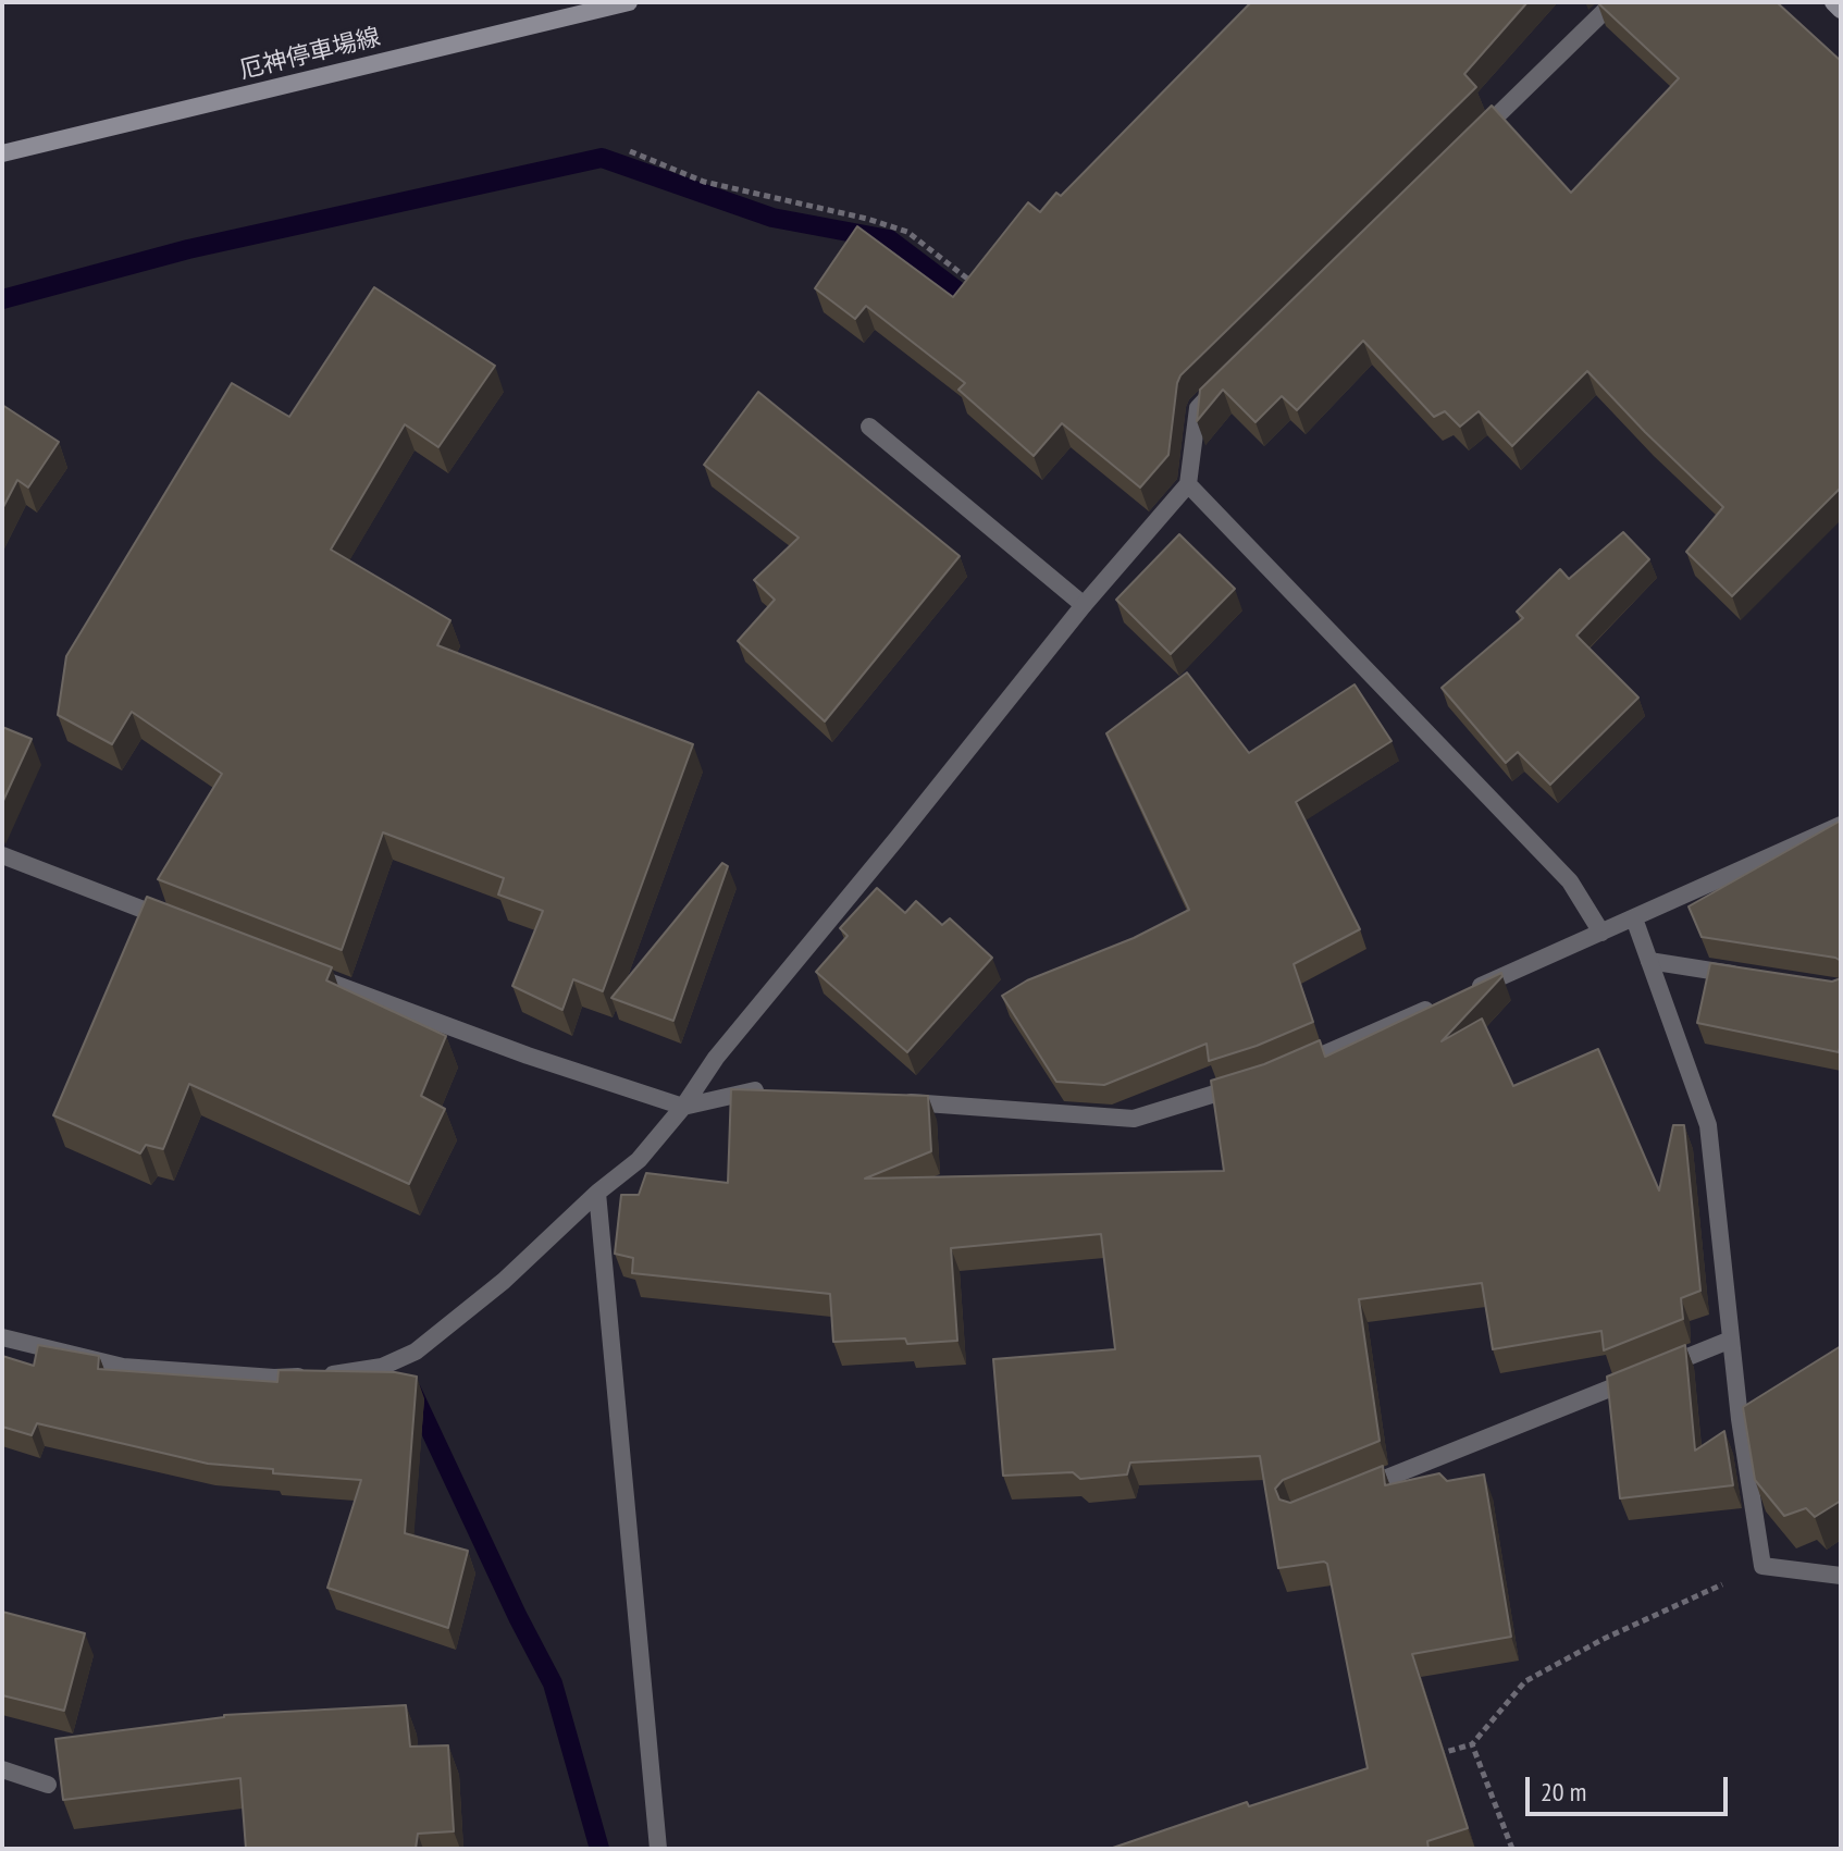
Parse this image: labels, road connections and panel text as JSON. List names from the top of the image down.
{
  "streets": {
    "main road": ["厄神停車場線"]
  },
  "scale_bar": "20 m"
}
